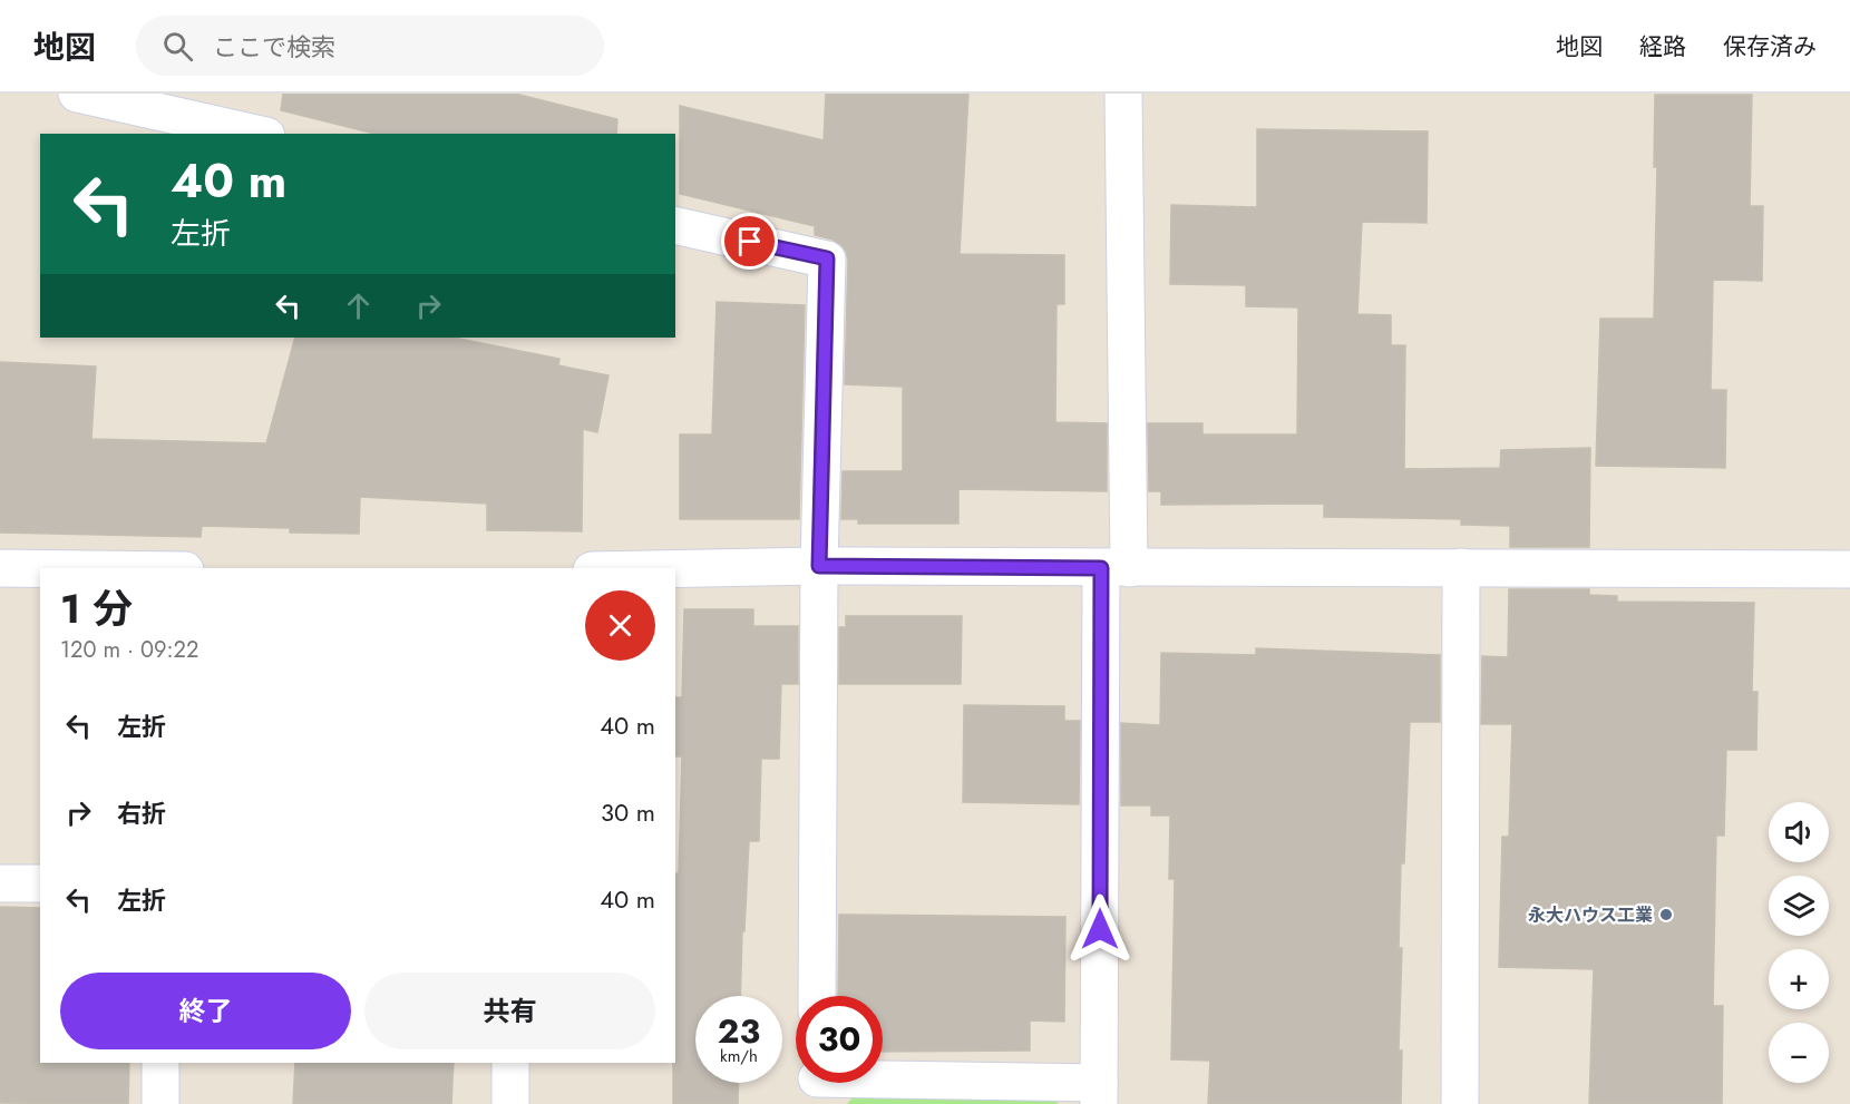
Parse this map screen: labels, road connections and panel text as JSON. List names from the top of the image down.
{
  "places": ["永大ハウス工業"],
  "page": {
    "header": "地図",
    "search": "ここで検索",
    "nav": ["地図", "経路", "保存済み"],
    "turn": ["40 m", "左折"],
    "heading": ["1 分", "120 m · 09:22"],
    "list": [
      {
        "name": "左折",
        "value": "40 m"
      },
      {
        "name": "右折",
        "value": "30 m"
      },
      {
        "name": "左折",
        "value": "40 m"
      }
    ],
    "map_buttons": ["+", "−"],
    "buttons": ["終了", "共有"],
    "speed": "23 km/h",
    "limit": "30"
  }
}
